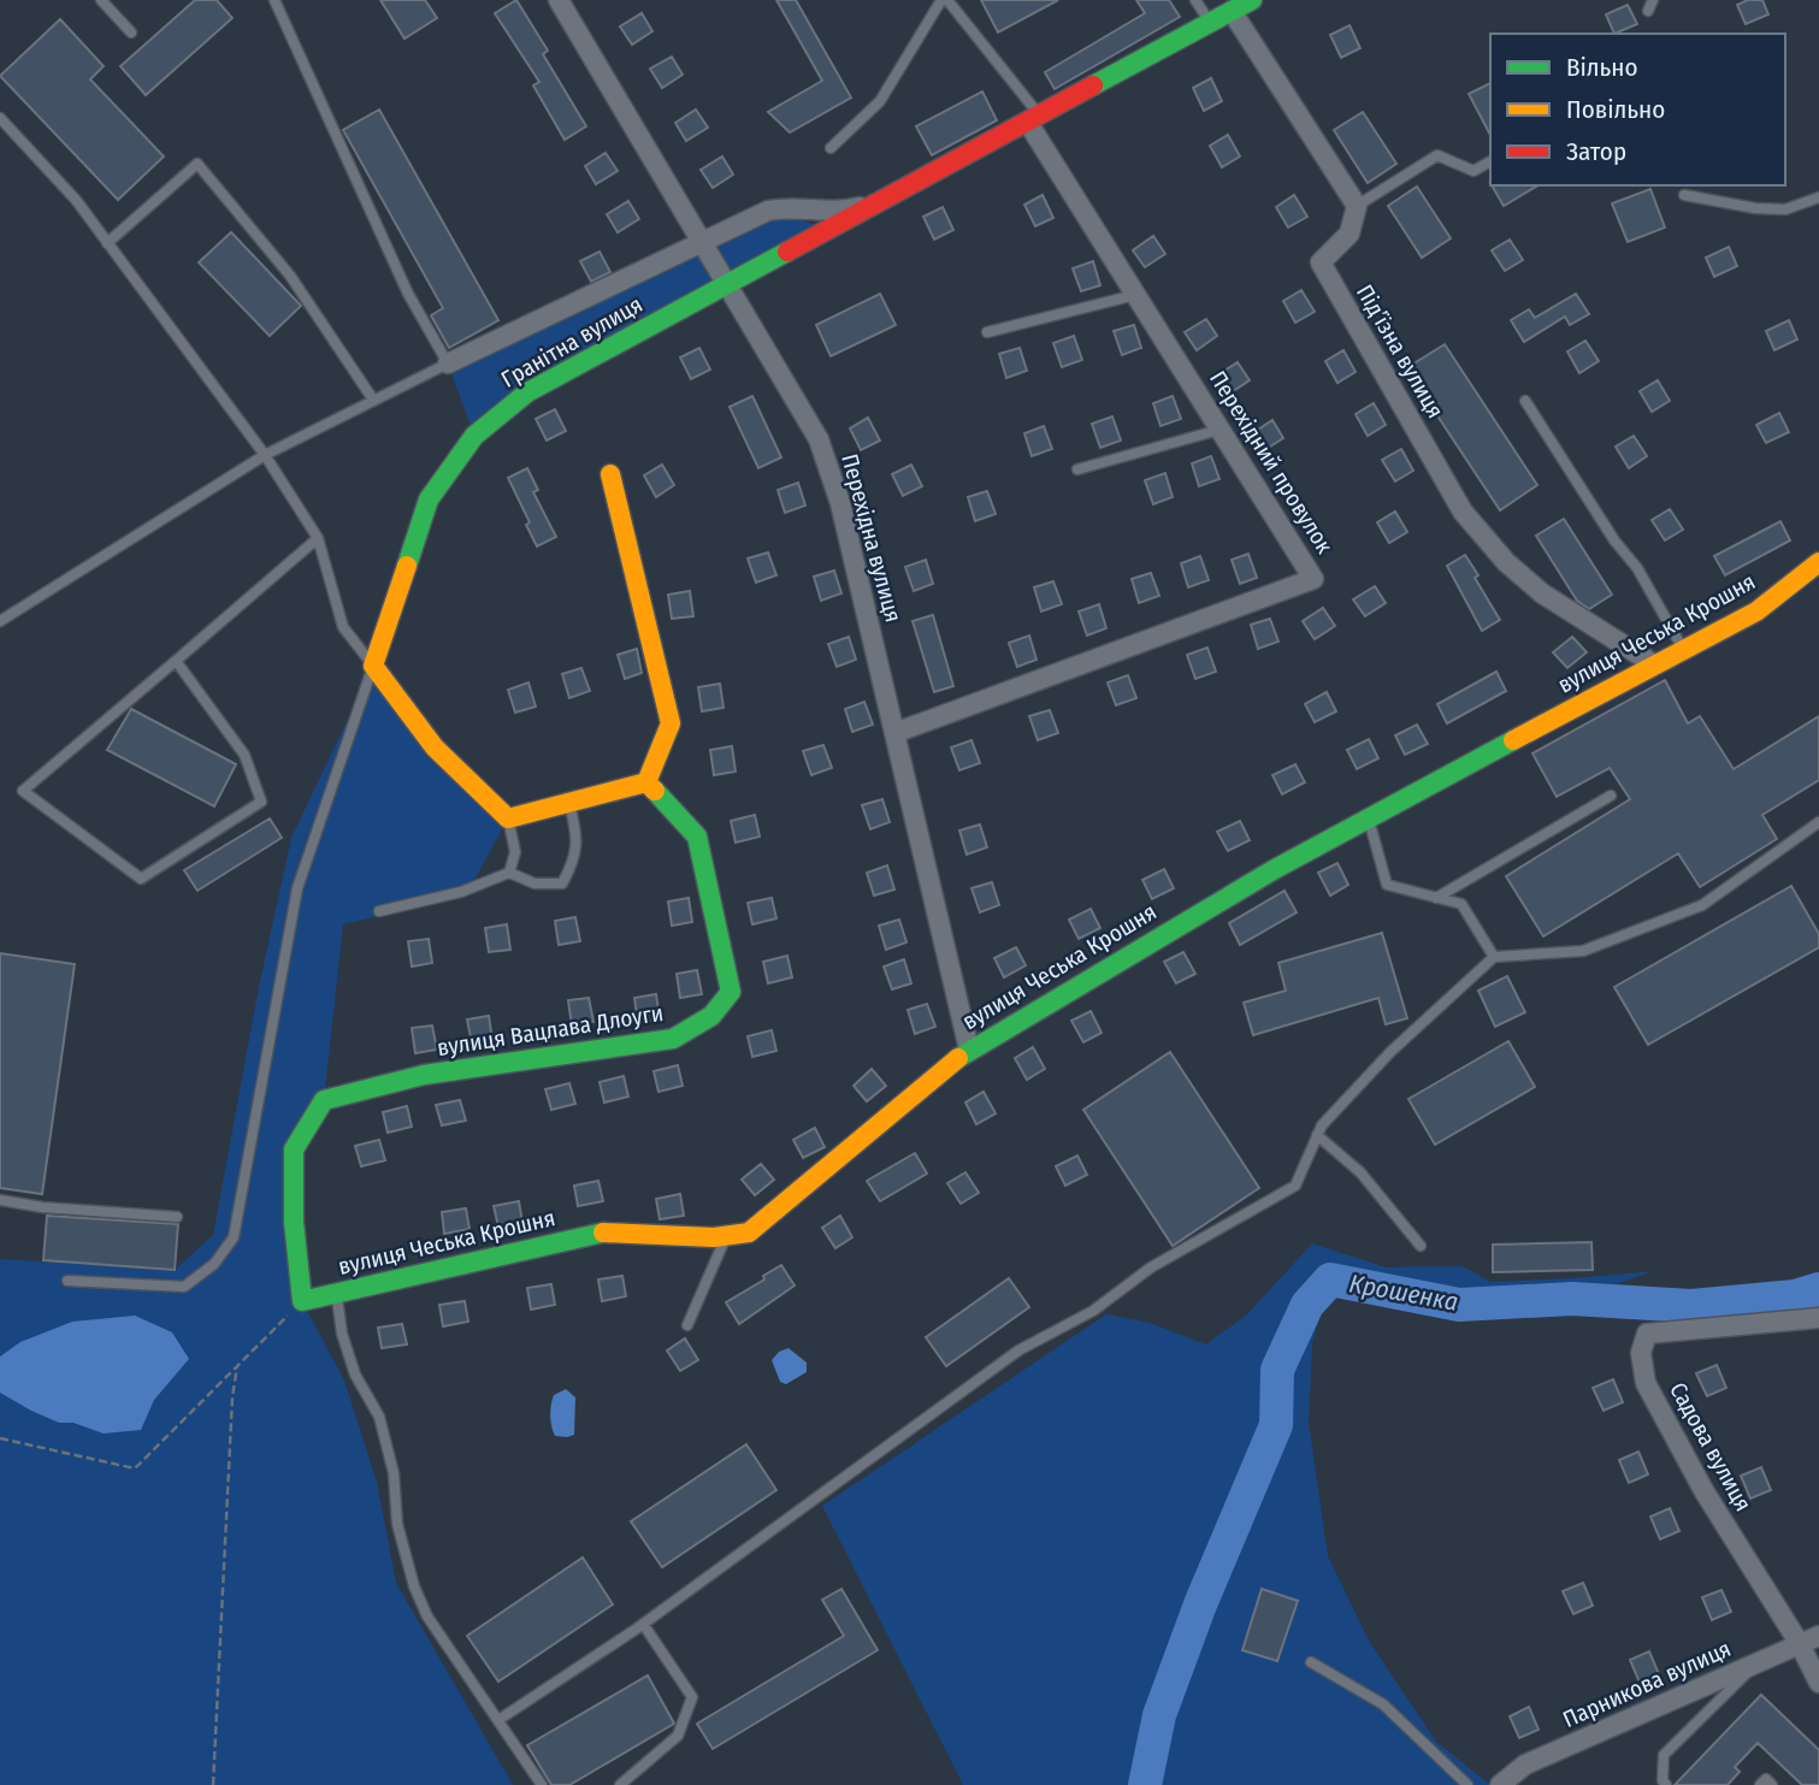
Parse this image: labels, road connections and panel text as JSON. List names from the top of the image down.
{
  "streets": {
    "street": [
      "Гранітна вулиця",
      "Підʼїзна вулиця",
      "Перехідний провулок",
      "Перехідна вулиця",
      "вулиця Чеська Крошня",
      "вулиця Вацлава Длоуги",
      "Садова вулиця",
      "Парникова вулиця"
    ]
  },
  "crossings": [
    ["Гранітна вулиця", "Перехідний провулок"],
    ["Гранітна вулиця", "Перехідна вулиця"],
    ["Підʼїзна вулиця", "вулиця Чеська Крошня"],
    ["Перехідний провулок", "Перехідна вулиця"],
    ["Перехідна вулиця", "вулиця Чеська Крошня"],
    ["вулиця Чеська Крошня", "вулиця Вацлава Длоуги"],
    ["Садова вулиця", "Парникова вулиця"]
  ],
  "water": ["Крошенка"],
  "legend": ["Вільно", "Повільно", "Затор"]
}
